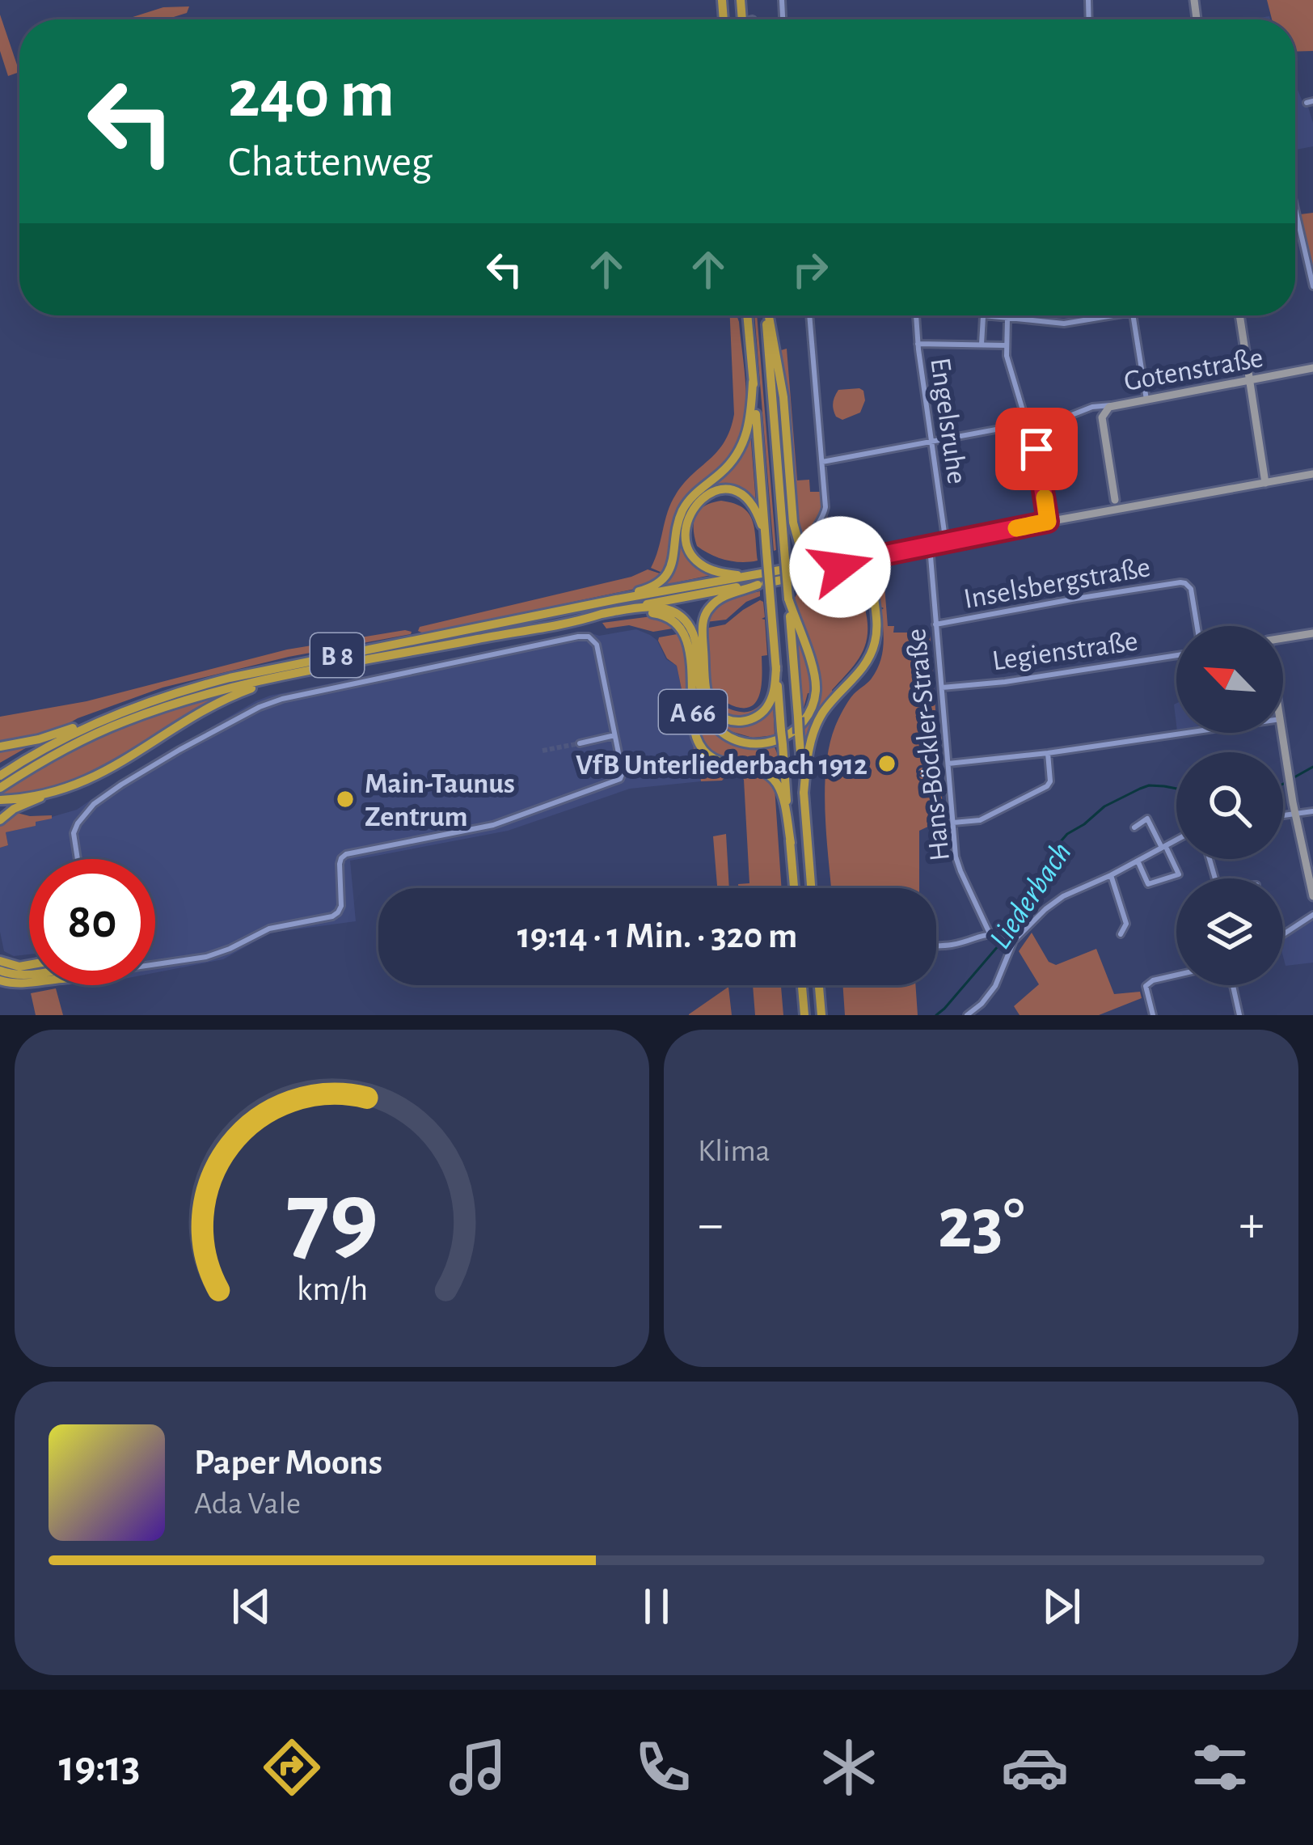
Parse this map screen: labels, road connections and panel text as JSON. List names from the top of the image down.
{
  "streets": {
    "highway": ["B 8", "A 66"],
    "main road": ["Gotenstraße"],
    "street": [
      "Engelsruhe",
      "Inselsbergstraße",
      "Legienstraße",
      "Hans-Böckler-Straße"
    ]
  },
  "crossings": [
    ["Gotenstraße", "Engelsruhe"],
    ["Inselsbergstraße", "Hans-Böckler-Straße"],
    ["Legienstraße", "Hans-Böckler-Straße"],
    ["B 8", "A 66"]
  ],
  "water": ["Liederbach"],
  "places": ["VfB Unterliederbach 1912", "Main-Taunus Zentrum"],
  "north": "top left",
  "page": {
    "turn": ["240 m", "Chattenweg"],
    "limit": "80",
    "trip": "19:14 · 1 Min. · 320 m",
    "tile": "Klima",
    "heat": ["−", "23°", "+"],
    "song": ["Paper Moons", "Ada Vale"],
    "tabs": "19:13",
    "gauge": ["79", "km/h"]
  }
}
